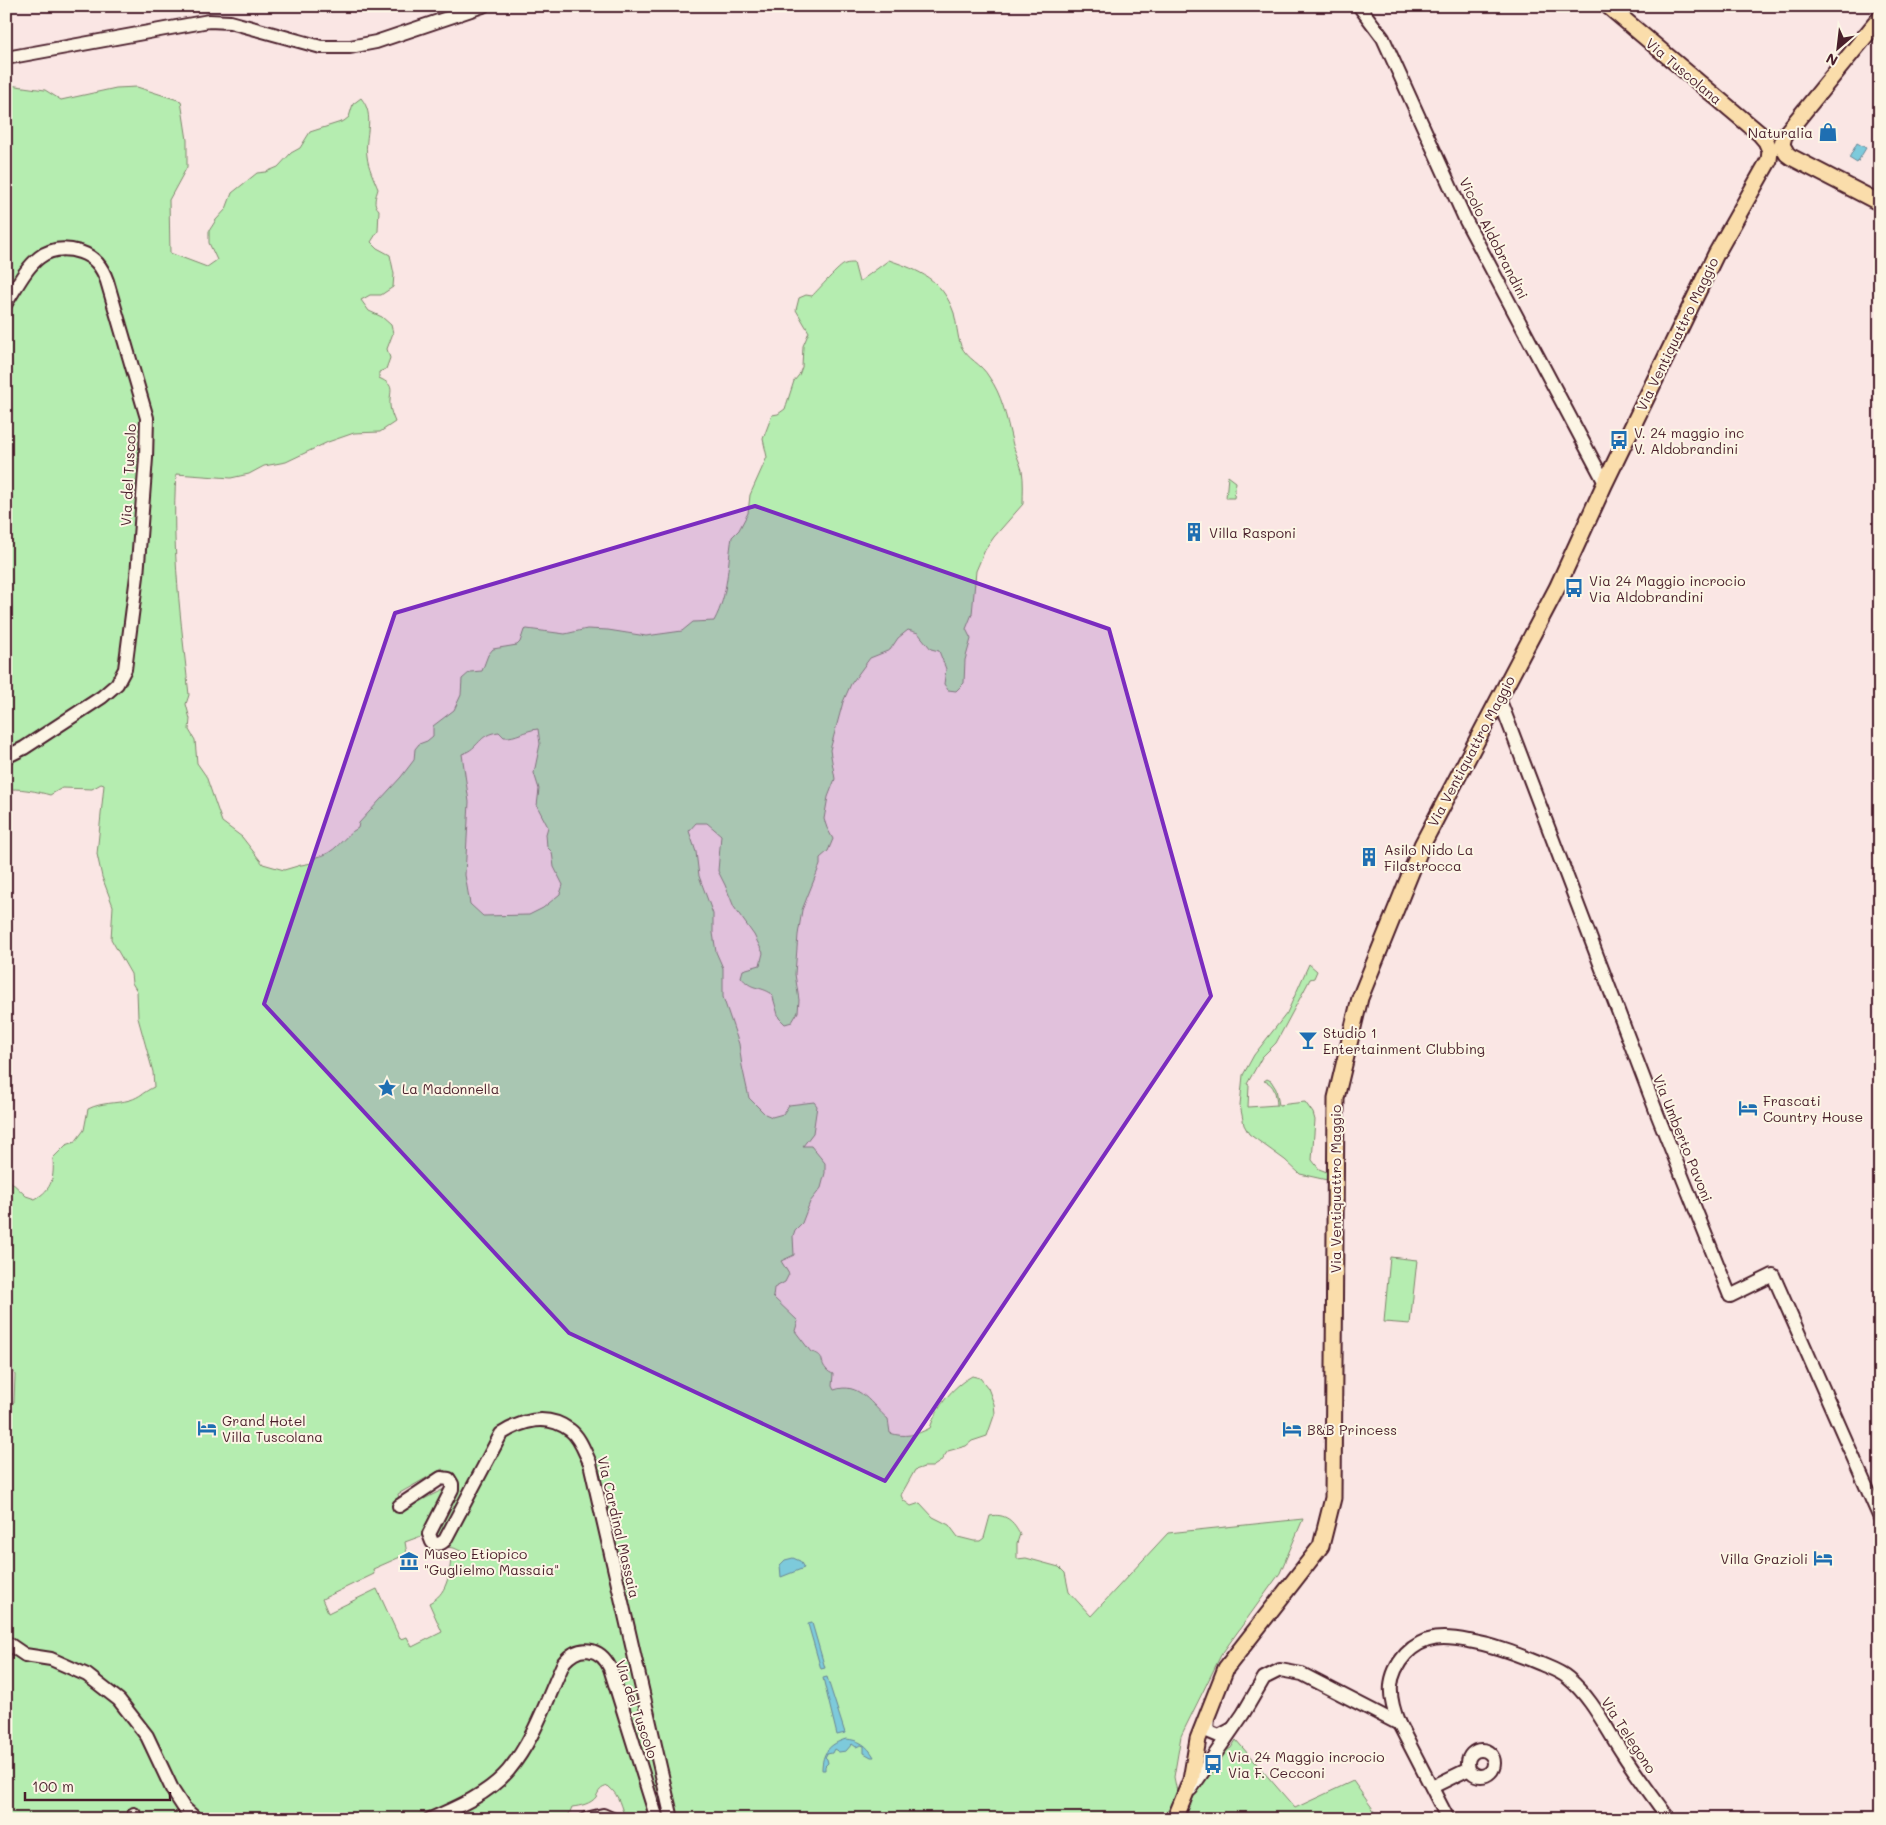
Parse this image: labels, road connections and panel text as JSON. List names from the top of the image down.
{
  "streets": {
    "main road": ["Via Tuscolana", "Via Ventiquattro Maggio"],
    "street": [
      "Vicolo Aldobrandini",
      "Via del Tuscolo",
      "Via Umberto Pavoni",
      "Via Cardinal Massaia",
      "Via Telegono"
    ]
  },
  "crossings": [
    ["Via Tuscolana", "Via Ventiquattro Maggio"],
    ["Vicolo Aldobrandini", "Via Ventiquattro Maggio"],
    ["Via Ventiquattro Maggio", "Via Umberto Pavoni"]
  ],
  "places": {
    "shop": ["Naturalia"],
    "bus stop": ["V. 24 maggio inc V. Aldobrandini", "Via 24 Maggio incrocio Via Aldobrandini", "Via 24 Maggio incrocio Via F. Cecconi"],
    "building": ["Villa Rasponi", "Asilo Nido La Filastrocca"],
    "bar": ["Studio 1 Entertainment Clubbing"],
    "place": ["La Madonnella"],
    "hotel": [
      "Frascati Country House",
      "Grand Hotel Villa Tuscolana",
      "B&B Princess",
      "Villa Grazioli"
    ],
    "museum": ["Museo Etiopico \"Guglielmo Massaia\""]
  },
  "scale_bar": "100 m",
  "north": "bottom left"
}
